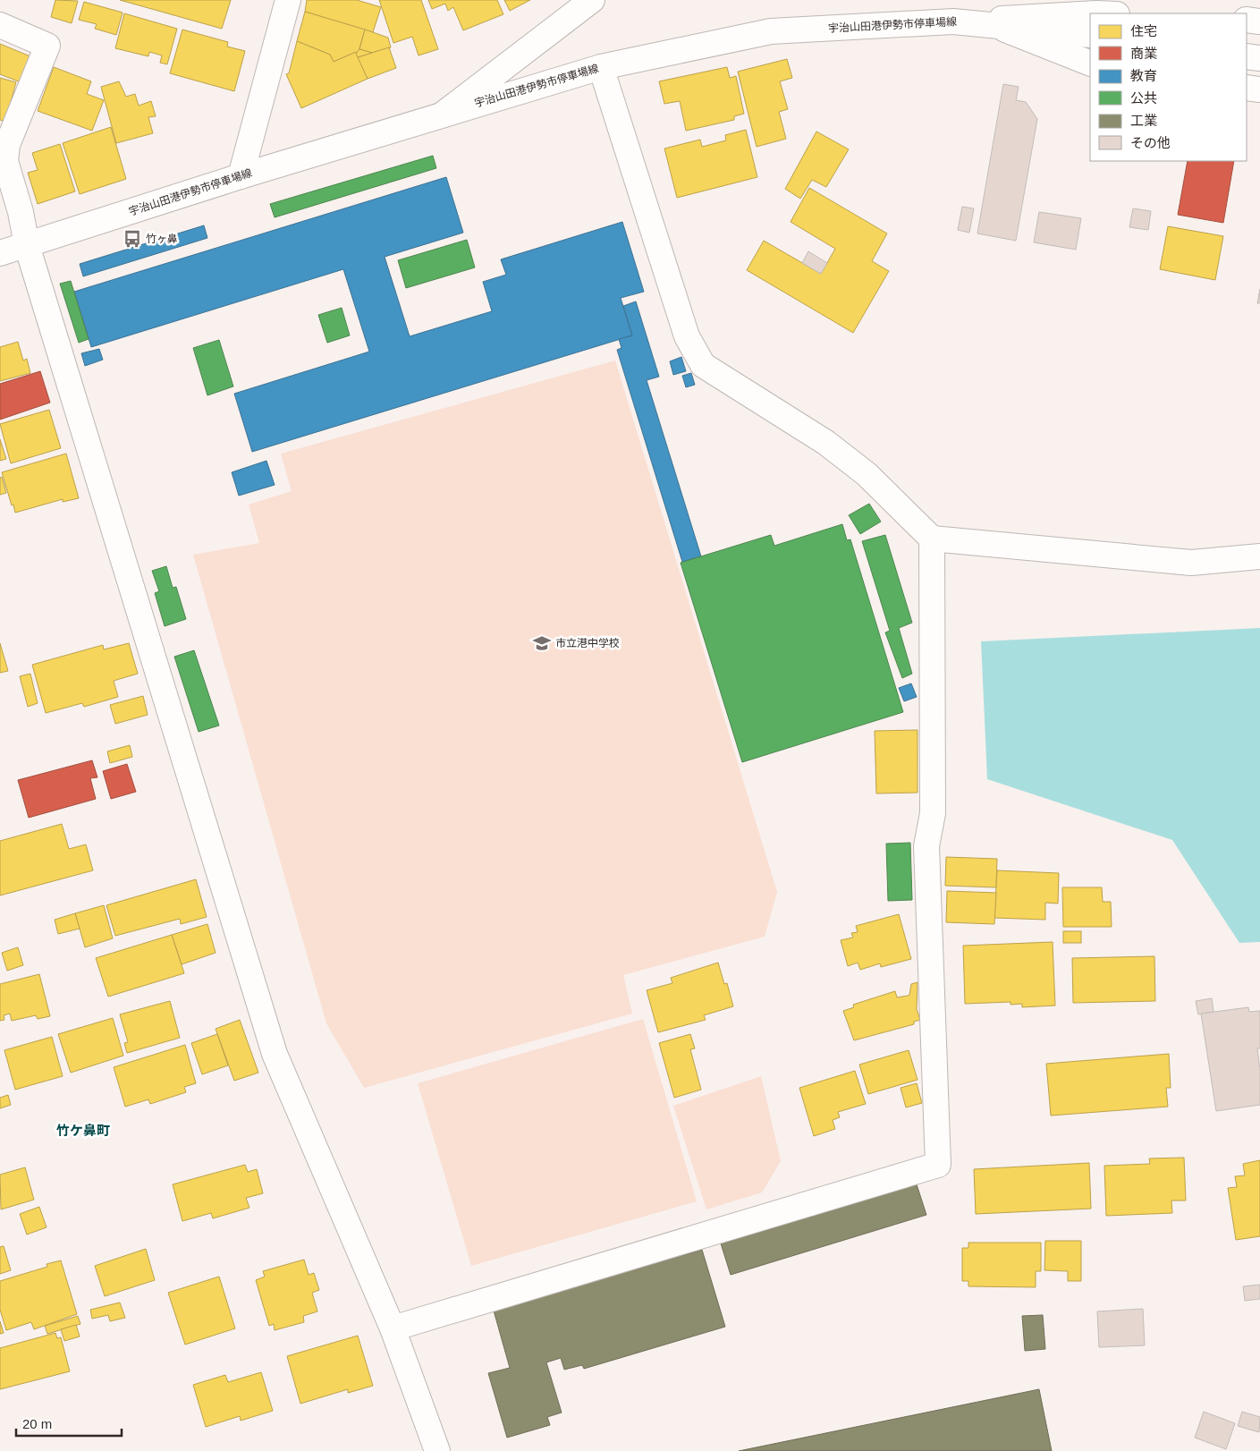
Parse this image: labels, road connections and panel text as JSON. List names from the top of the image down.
{
  "streets": {
    "street": ["宇治山田港伊勢市停車場線"]
  },
  "districts": ["竹ケ鼻町"],
  "places": {
    "bus stop": ["竹ヶ鼻"],
    "school or university": ["市立港中学校"]
  },
  "legend": [
    "住宅",
    "商業",
    "教育",
    "公共",
    "工業",
    "その他"
  ],
  "scale_bar": "20 m"
}
